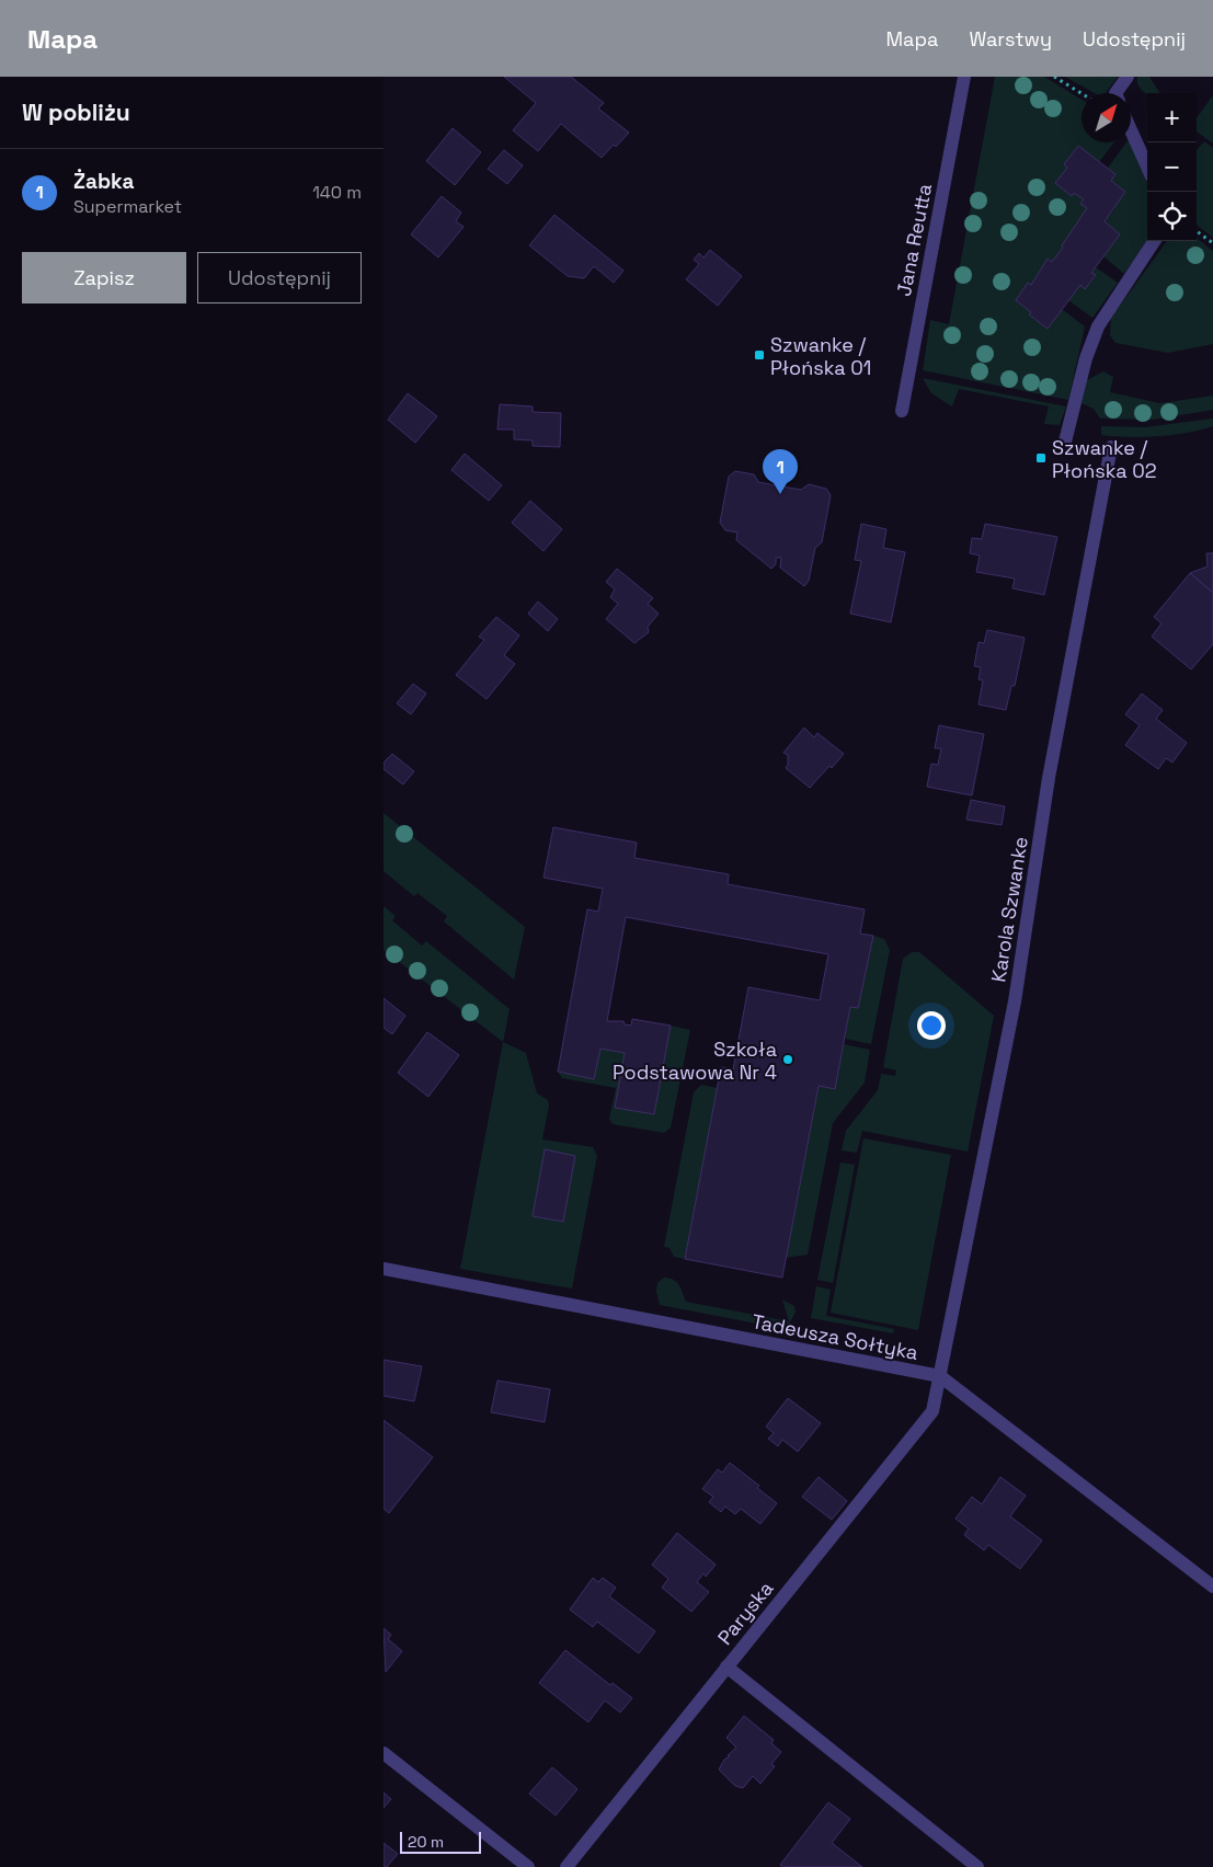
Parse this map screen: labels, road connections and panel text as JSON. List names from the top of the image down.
{
  "streets": {
    "street": [
      "Jana Reutta",
      "Karola Szwanke",
      "Tadeusza Sołtyka",
      "Paryska"
    ]
  },
  "crossings": [
    ["Karola Szwanke", "Tadeusza Sołtyka"],
    ["Karola Szwanke", "Paryska"],
    ["Tadeusza Sołtyka", "Paryska"]
  ],
  "places": {
    "transit": ["Szwanke / Płońska 01", "Szwanke / Płońska 02"],
    "other": ["Szkoła Podstawowa Nr 4"]
  },
  "scale_bar": "20 m",
  "north": "top right",
  "page": {
    "header": "Mapa",
    "nav": ["Mapa", "Warstwy", "Udostępnij"],
    "heading": "W pobliżu",
    "map_buttons": ["+", "−"],
    "list": [
      {
        "mark": "1",
        "name": "Żabka",
        "note": "Supermarket",
        "value": "140 m"
      }
    ],
    "buttons": ["Zapisz", "Udostępnij"],
    "pins": "1",
    "scale": "20 m"
  }
}
